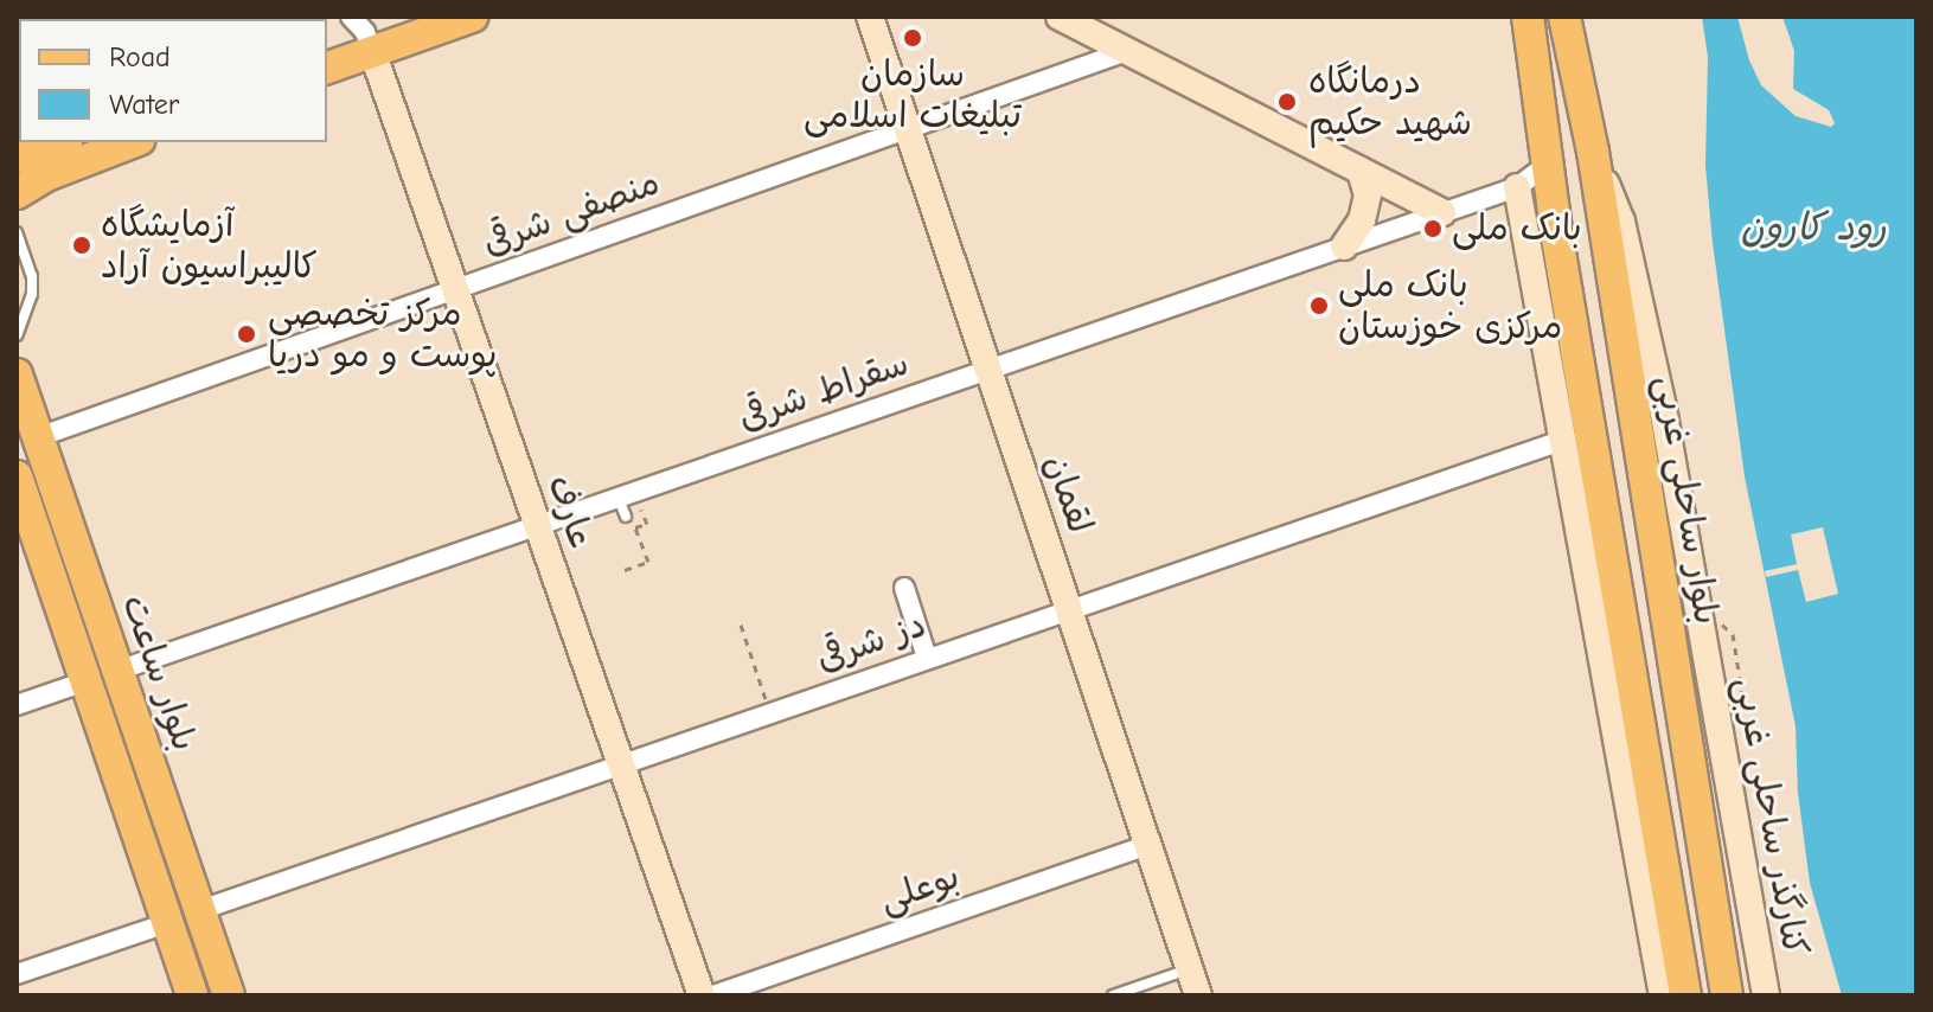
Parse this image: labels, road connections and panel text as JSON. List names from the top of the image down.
{
  "streets": {
    "main road": ["بلوار ساحلی غربی", "بلوار ساعت"],
    "street": [
      "منصفی شرقی",
      "سقراط شرقی",
      "لقمان",
      "عارف",
      "دز شرقی",
      "کنارگذر ساحلی غربی",
      "بوعلی"
    ]
  },
  "crossings": [
    ["منصفی شرقی", "لقمان"],
    ["منصفی شرقی", "عارف"],
    ["منصفی شرقی", "بلوار ساعت"],
    ["سقراط شرقی", "لقمان"],
    ["سقراط شرقی", "عارف"],
    ["سقراط شرقی", "بلوار ساعت"],
    ["لقمان", "دز شرقی"],
    ["لقمان", "بوعلی"],
    ["بلوار ساحلی غربی", "کنارگذر ساحلی غربی"],
    ["عارف", "دز شرقی"],
    ["دز شرقی", "بلوار ساعت"]
  ],
  "water": ["رود کارون"],
  "places": [
    "سازمان تبلیغات اسلامی",
    "درمانگاه شهید حکیم",
    "بانک ملی",
    "آزمایشگاه کالیبراسیون آراد",
    "بانک ملی مرکزی خوزستان",
    "مرکز تخصصی پوست و مو دریا"
  ],
  "legend": ["Road", "Water"]
}
